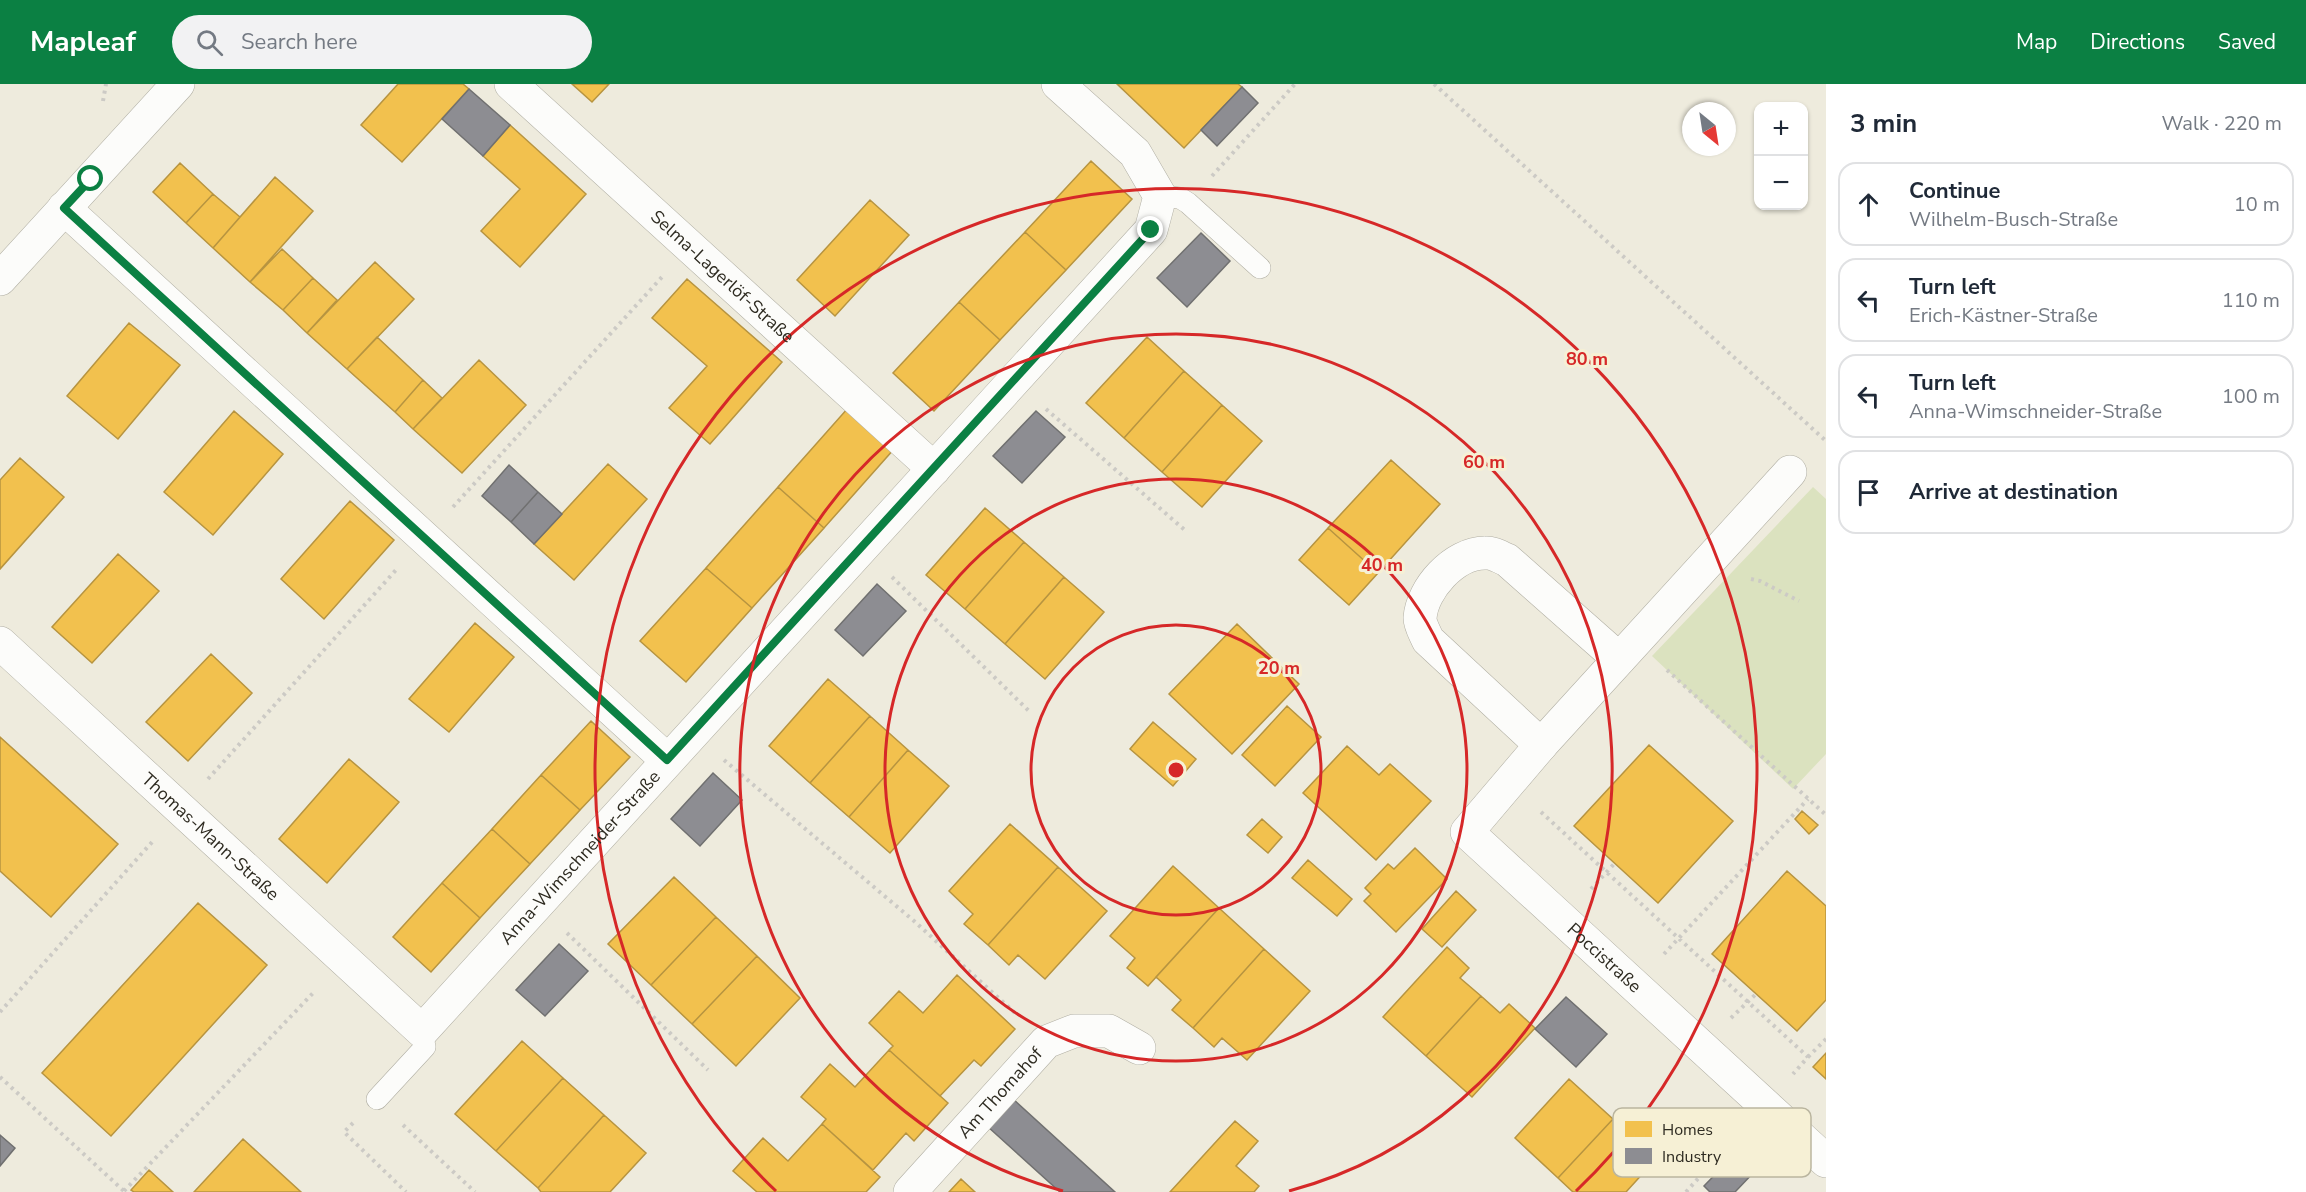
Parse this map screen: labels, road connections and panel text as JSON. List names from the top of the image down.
{
  "streets": {
    "street": [
      "Selma-Lagerlöf-Straße",
      "Thomas-Mann-Straße",
      "Anna-Wimschneider-Straße",
      "Poccistraße",
      "Am Thomahof"
    ]
  },
  "crossings": [
    ["Selma-Lagerlöf-Straße", "Anna-Wimschneider-Straße"],
    ["Thomas-Mann-Straße", "Anna-Wimschneider-Straße"]
  ],
  "legend": ["Homes", "Industry"],
  "north": "bottom right",
  "page": {
    "header": "Mapleaf",
    "search": "Search here",
    "nav": ["Map", "Directions", "Saved"],
    "heading": ["3 min", "Walk · 220 m"],
    "map_buttons": ["+", "−"],
    "list": [
      ["Continue", "Wilhelm-Busch-Straße", "10 m"],
      ["Turn left", "Erich-Kästner-Straße", "110 m"],
      ["Turn left", "Anna-Wimschneider-Straße", "100 m"],
      "Arrive at destination"
    ]
  },
  "rings": [
    "80 m",
    "60 m",
    "40 m",
    "20 m"
  ]
}
